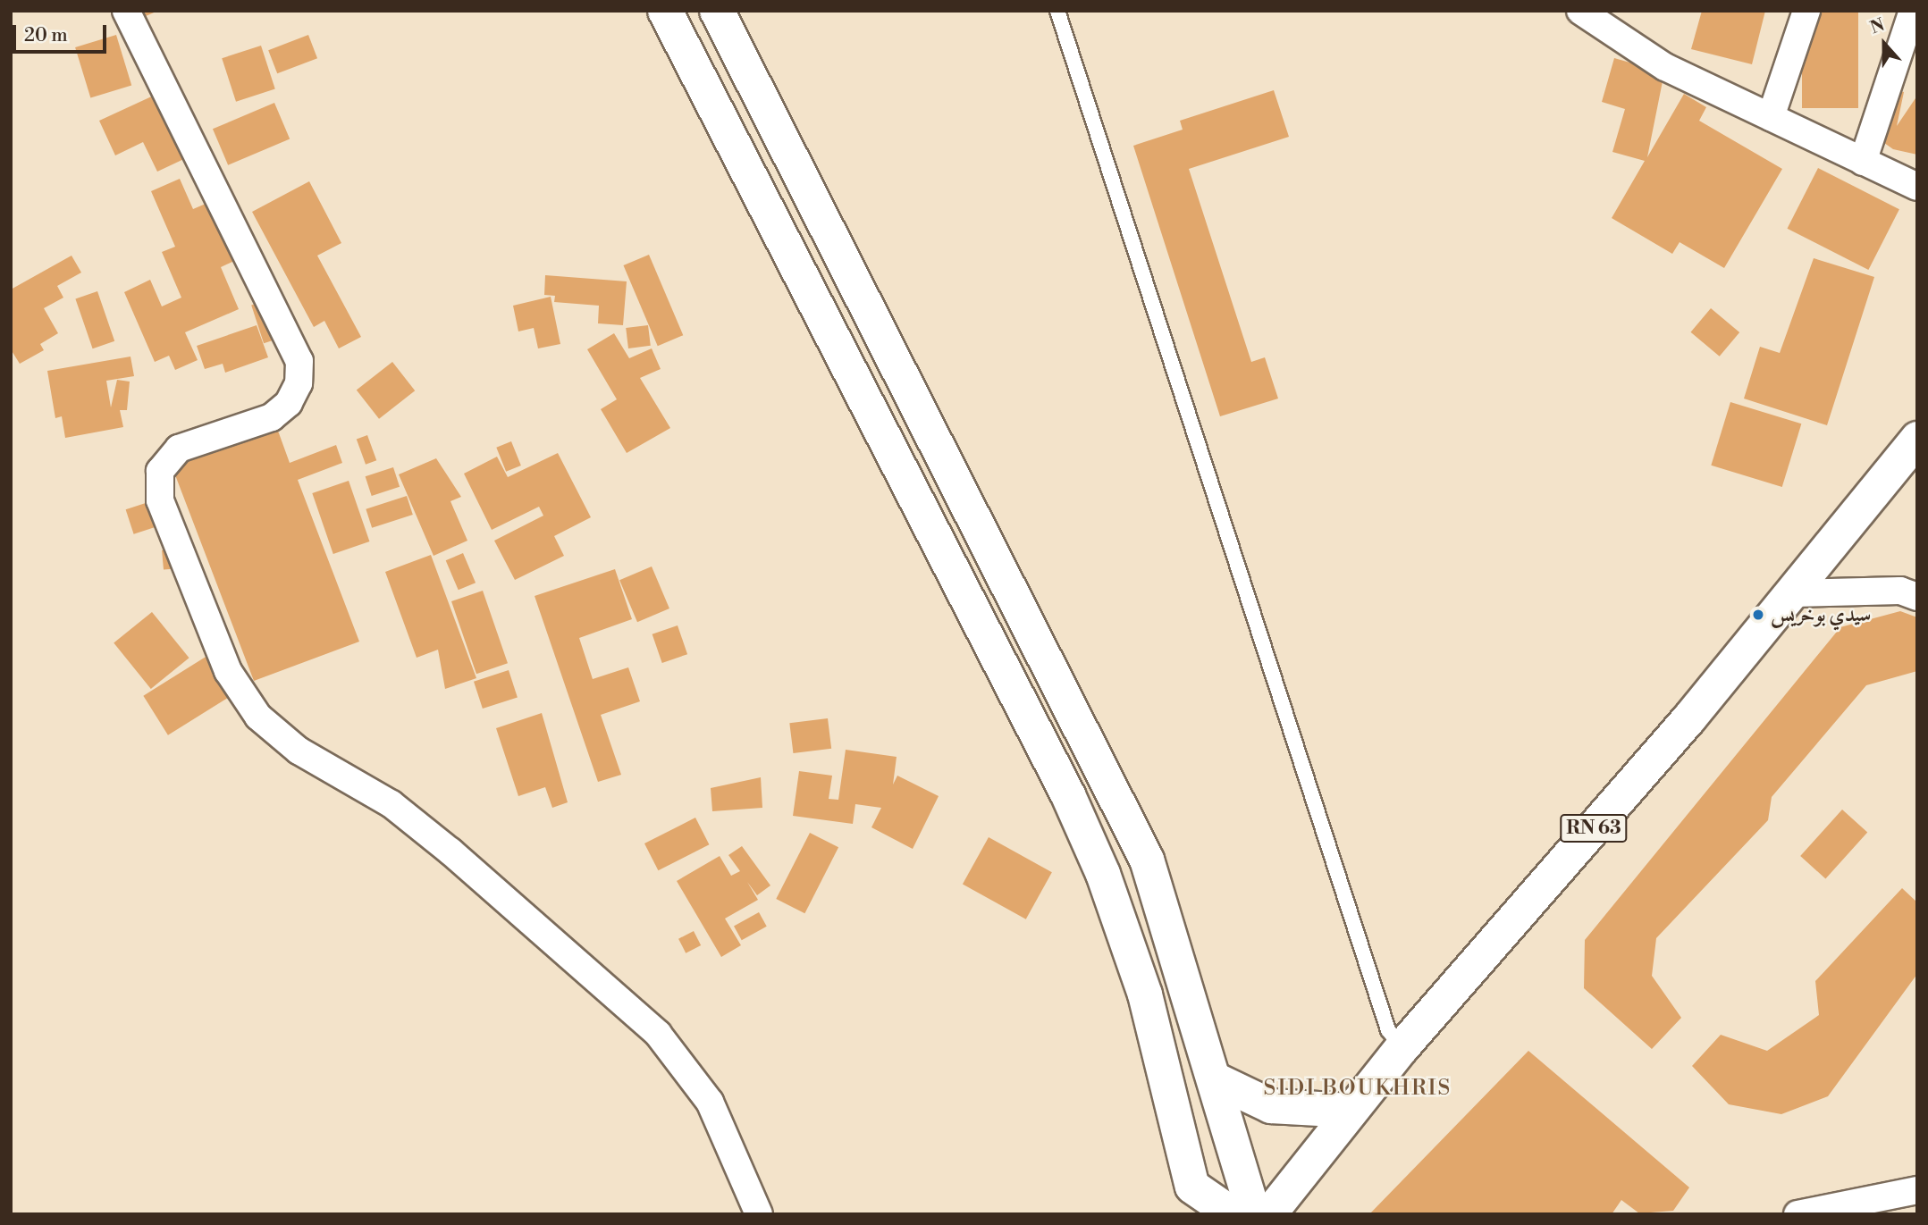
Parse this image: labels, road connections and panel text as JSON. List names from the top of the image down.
{
  "streets": {
    "main road": ["RN 63"]
  },
  "districts": ["SIDI BOUKHRIS"],
  "places": ["سيدي بوخريس"],
  "scale_bar": "20 m",
  "north": "top"
}
